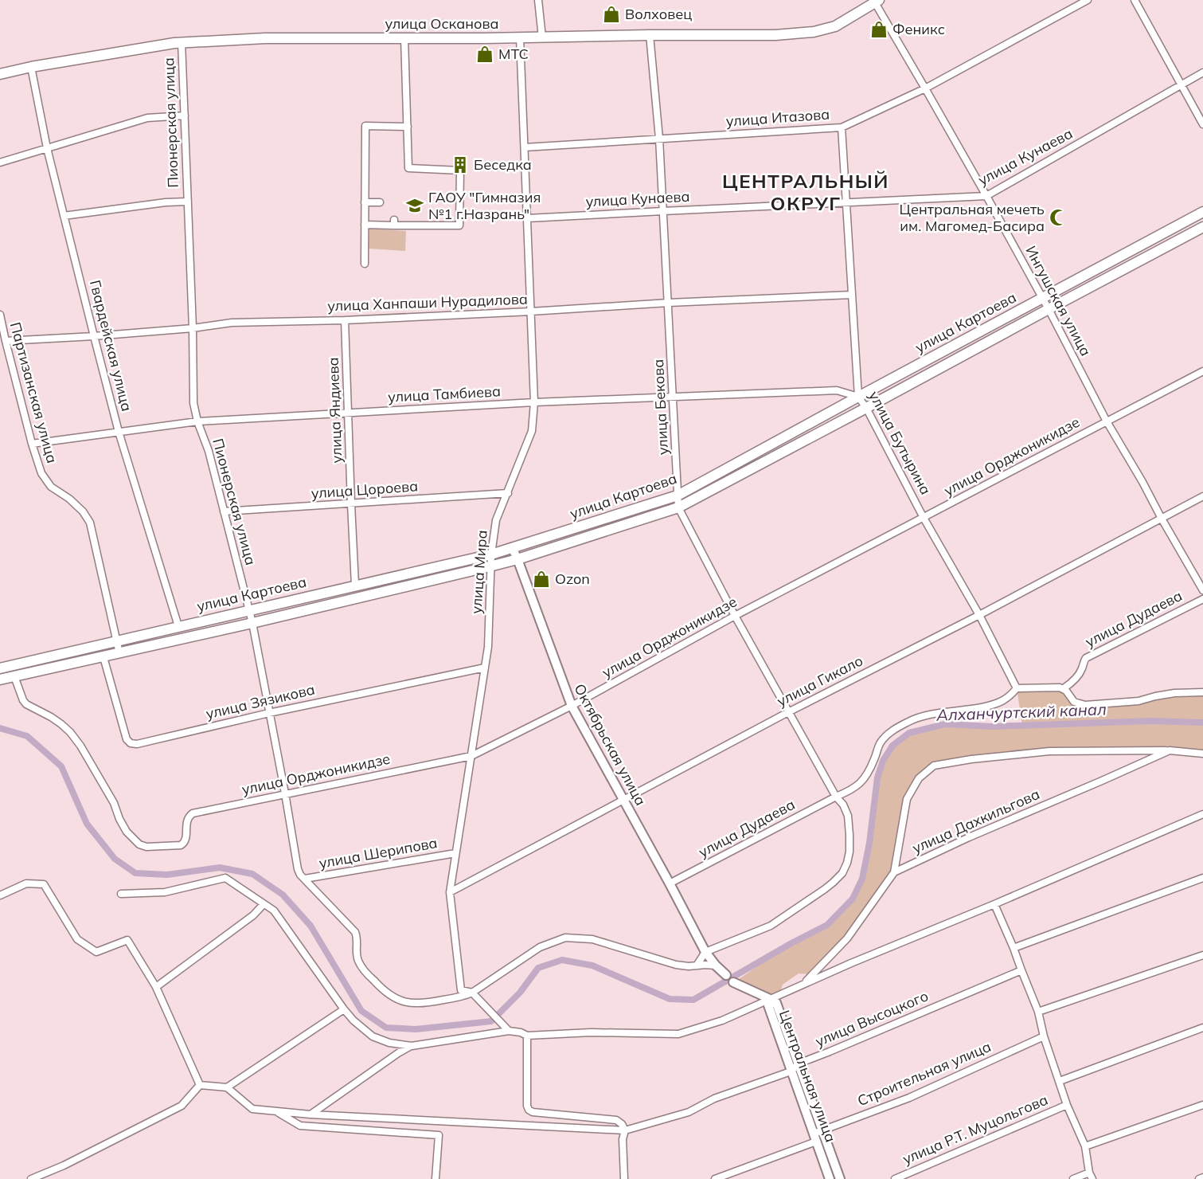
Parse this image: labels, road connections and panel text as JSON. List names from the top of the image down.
{
  "streets": {
    "main road": ["улица Осканова", "улица Картоева"],
    "street": [
      "улица Итазова",
      "Пионерская улица",
      "улица Кунаева",
      "Ингушская улица",
      "улица Ханпаши Нурадилова",
      "Гвардейская улица",
      "Партизанская улица",
      "улица Тамбиева",
      "улица Бекова",
      "улица Яндиева",
      "улица Бутырина",
      "улица Орджоникидзе",
      "улица Цороева",
      "улица Мира",
      "улица Дудаева",
      "улица Гикало",
      "улица Зязикова",
      "Октябрьская улица",
      "улица Дахкильгова",
      "улица Шерипова",
      "улица Высоцкого",
      "Строительная улица",
      "Центральная улица",
      "улица Р.Т. Муцольгова"
    ]
  },
  "crossings": [
    ["улица Осканова", "Пионерская улица"],
    ["улица Осканова", "Ингушская улица"],
    ["улица Осканова", "Гвардейская улица"],
    ["улица Осканова", "улица Бекова"],
    ["улица Осканова", "улица Мира"],
    ["улица Итазова", "Ингушская улица"],
    ["улица Итазова", "улица Бекова"],
    ["улица Итазова", "улица Бутырина"],
    ["улица Итазова", "улица Мира"],
    ["Пионерская улица", "улица Ханпаши Нурадилова"],
    ["Пионерская улица", "улица Картоева"],
    ["Пионерская улица", "улица Тамбиева"],
    ["Пионерская улица", "улица Орджоникидзе"],
    ["Пионерская улица", "улица Цороева"],
    ["Пионерская улица", "улица Мира"],
    ["Пионерская улица", "улица Зязикова"],
    ["Пионерская улица", "улица Шерипова"],
    ["улица Кунаева", "Ингушская улица"],
    ["улица Кунаева", "улица Бекова"],
    ["улица Кунаева", "улица Бутырина"],
    ["улица Кунаева", "улица Мира"],
    ["Ингушская улица", "улица Картоева"],
    ["Ингушская улица", "улица Орджоникидзе"],
    ["Ингушская улица", "улица Гикало"],
    ["улица Ханпаши Нурадилова", "Гвардейская улица"],
    ["улица Ханпаши Нурадилова", "Партизанская улица"],
    ["улица Ханпаши Нурадилова", "улица Бекова"],
    ["улица Ханпаши Нурадилова", "улица Яндиева"],
    ["улица Ханпаши Нурадилова", "улица Бутырина"],
    ["улица Ханпаши Нурадилова", "улица Мира"],
    ["улица Картоева", "Гвардейская улица"],
    ["улица Картоева", "Партизанская улица"],
    ["улица Картоева", "улица Тамбиева"],
    ["улица Картоева", "улица Бекова"],
    ["улица Картоева", "улица Яндиева"],
    ["улица Картоева", "улица Бутырина"],
    ["улица Картоева", "улица Орджоникидзе"],
    ["улица Картоева", "улица Мира"],
    ["улица Картоева", "улица Зязикова"],
    ["улица Картоева", "Октябрьская улица"],
    ["Гвардейская улица", "улица Тамбиева"],
    ["Партизанская улица", "улица Тамбиева"],
    ["улица Тамбиева", "улица Бекова"],
    ["улица Тамбиева", "улица Яндиева"],
    ["улица Тамбиева", "улица Бутырина"],
    ["улица Тамбиева", "улица Мира"],
    ["улица Бекова", "улица Орджоникидзе"],
    ["улица Бекова", "улица Дудаева"],
    ["улица Бекова", "улица Гикало"],
    ["улица Бекова", "Октябрьская улица"],
    ["улица Яндиева", "улица Цороева"],
    ["улица Бутырина", "улица Орджоникидзе"],
    ["улица Бутырина", "улица Дудаева"],
    ["улица Бутырина", "улица Гикало"],
    ["улица Орджоникидзе", "улица Мира"],
    ["улица Орджоникидзе", "Октябрьская улица"],
    ["улица Цороева", "улица Мира"],
    ["улица Мира", "улица Гикало"],
    ["улица Мира", "улица Зязикова"],
    ["улица Мира", "улица Шерипова"],
    ["улица Дудаева", "Октябрьская улица"],
    ["улица Гикало", "Октябрьская улица"],
    ["улица Высоцкого", "Центральная улица"],
    ["Строительная улица", "Центральная улица"]
  ],
  "districts": ["ЦЕНТРАЛЬНЫЙ ОКРУГ"],
  "water": ["Алханчуртский канал"],
  "places": {
    "shop": [
      "Волховец",
      "Феникс",
      "МТС",
      "Ozon"
    ],
    "building": ["Беседка"],
    "school or university": ["ГАОУ \"Гимназия №1 г.Назрань\""],
    "mosque": ["Центральная мечеть им. Магомед-Басира"]
  }
}
